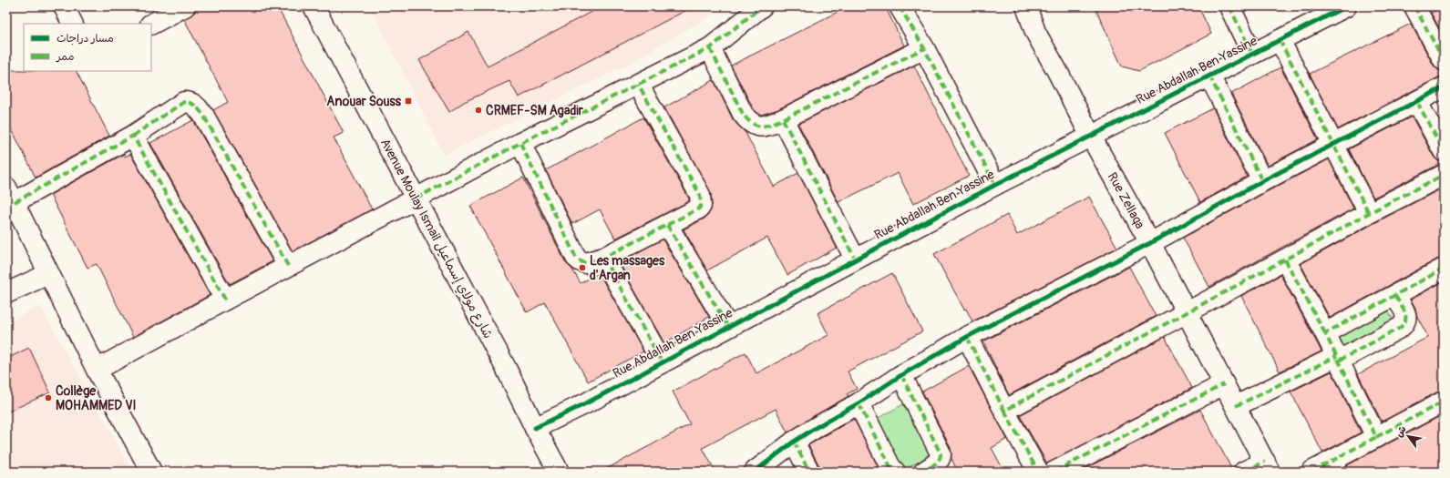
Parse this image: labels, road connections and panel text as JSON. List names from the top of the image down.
{
  "streets": {
    "street": ["Rue Abdallah Ben Yassine", "Rue Zellaqa", "Avenue Moulay Ismail شارع مولاي إسماعيل"]
  },
  "crossings": [
    ["Rue Abdallah Ben Yassine", "Rue Zellaqa"],
    ["Rue Abdallah Ben Yassine", "Avenue Moulay Ismail شارع مولاي إسماعيل"]
  ],
  "places": {
    "transit": ["Anouar Souss"],
    "other": ["CRMEF-SM Agadir", "Les massages d'Argan", "Collège MOHAMMED VI"]
  },
  "legend": ["مسار دراجات", "ممر"],
  "north": "top left"
}
